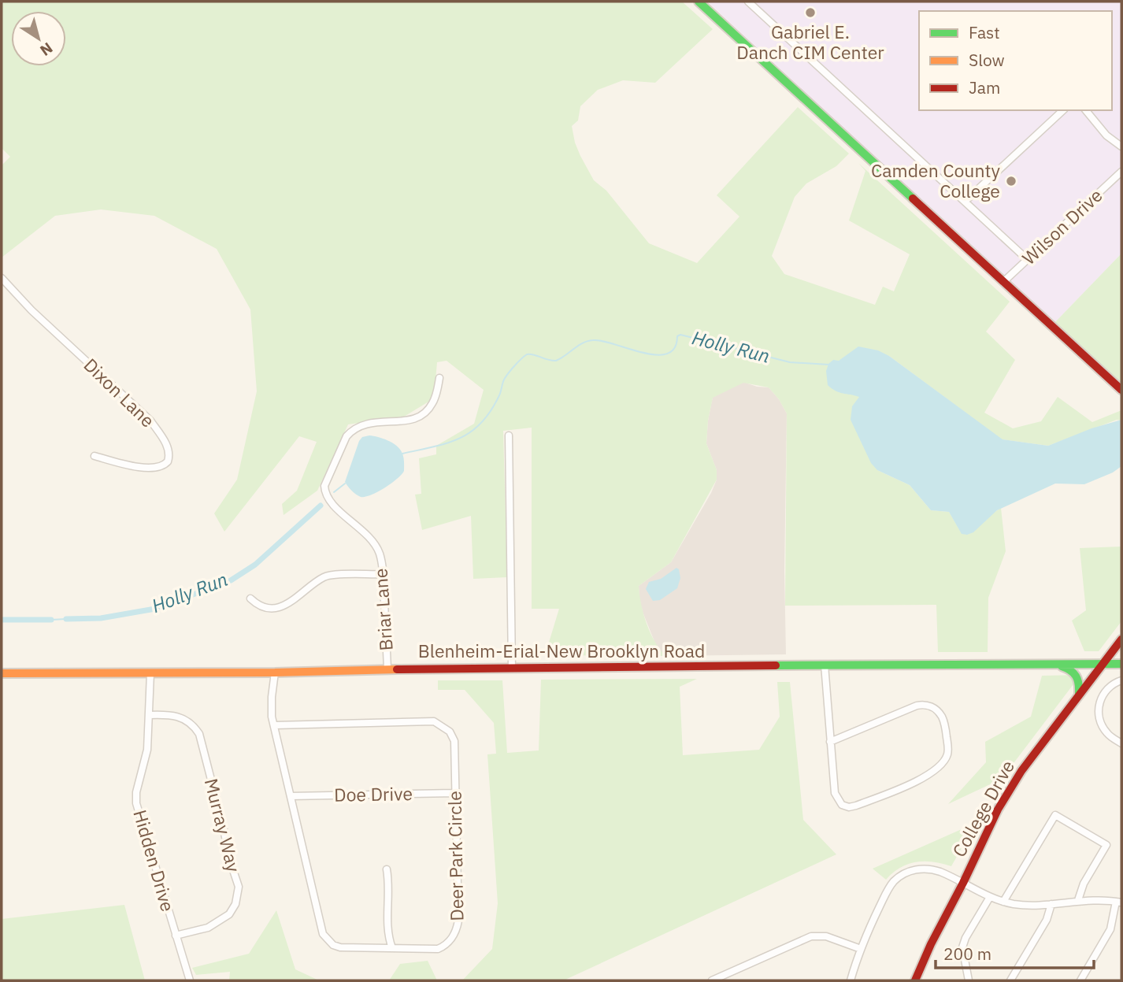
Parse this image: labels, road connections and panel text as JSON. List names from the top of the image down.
{
  "streets": {
    "main road": ["Blenheim-Erial-New Brooklyn Road", "College Drive"],
    "street": [
      "Wilson Drive",
      "Dixon Lane",
      "Briar Lane",
      "Doe Drive",
      "Murray Way",
      "Deer Park Circle",
      "Hidden Drive"
    ]
  },
  "crossings": [
    ["Briar Lane", "Blenheim-Erial-New Brooklyn Road"],
    ["Blenheim-Erial-New Brooklyn Road", "College Drive"],
    ["Blenheim-Erial-New Brooklyn Road", "Deer Park Circle"],
    ["Blenheim-Erial-New Brooklyn Road", "Hidden Drive"],
    ["Doe Drive", "Deer Park Circle"],
    ["Murray Way", "Hidden Drive"]
  ],
  "water": ["Holly Run"],
  "places": ["Gabriel E. Danch CIM Center", "Camden County College"],
  "legend": ["Fast", "Slow", "Jam"],
  "scale_bar": "200 m",
  "north": "bottom right"
}
